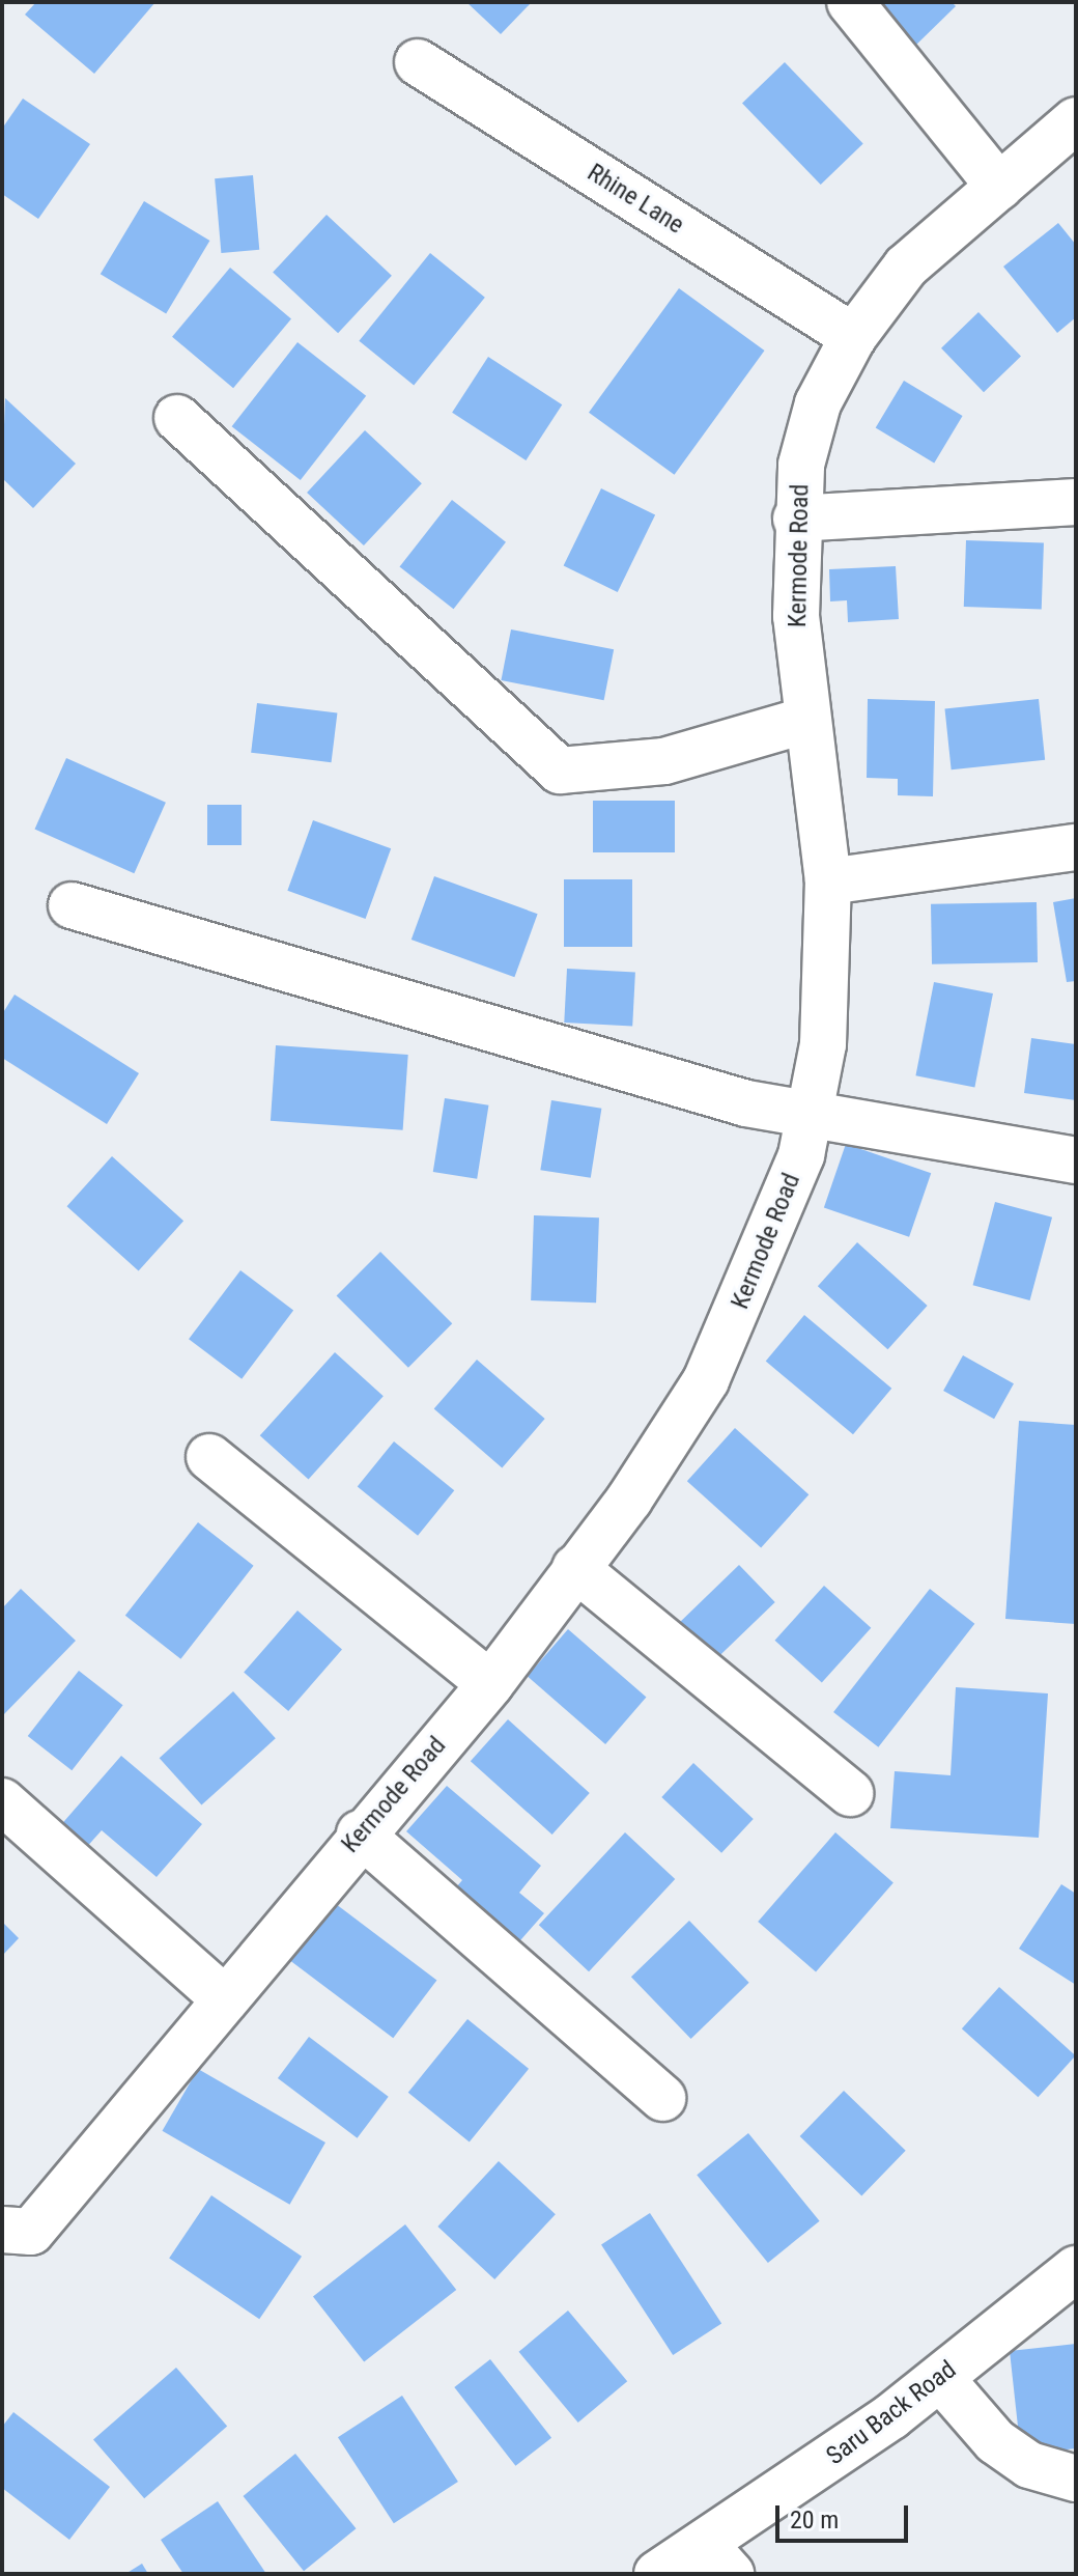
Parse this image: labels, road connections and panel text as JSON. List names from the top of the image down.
{
  "streets": {
    "street": ["Rhine Lane", "Kermode Road", "Saru Back Road"]
  },
  "crossings": [
    ["Rhine Lane", "Kermode Road"]
  ],
  "scale_bar": "20 m"
}
